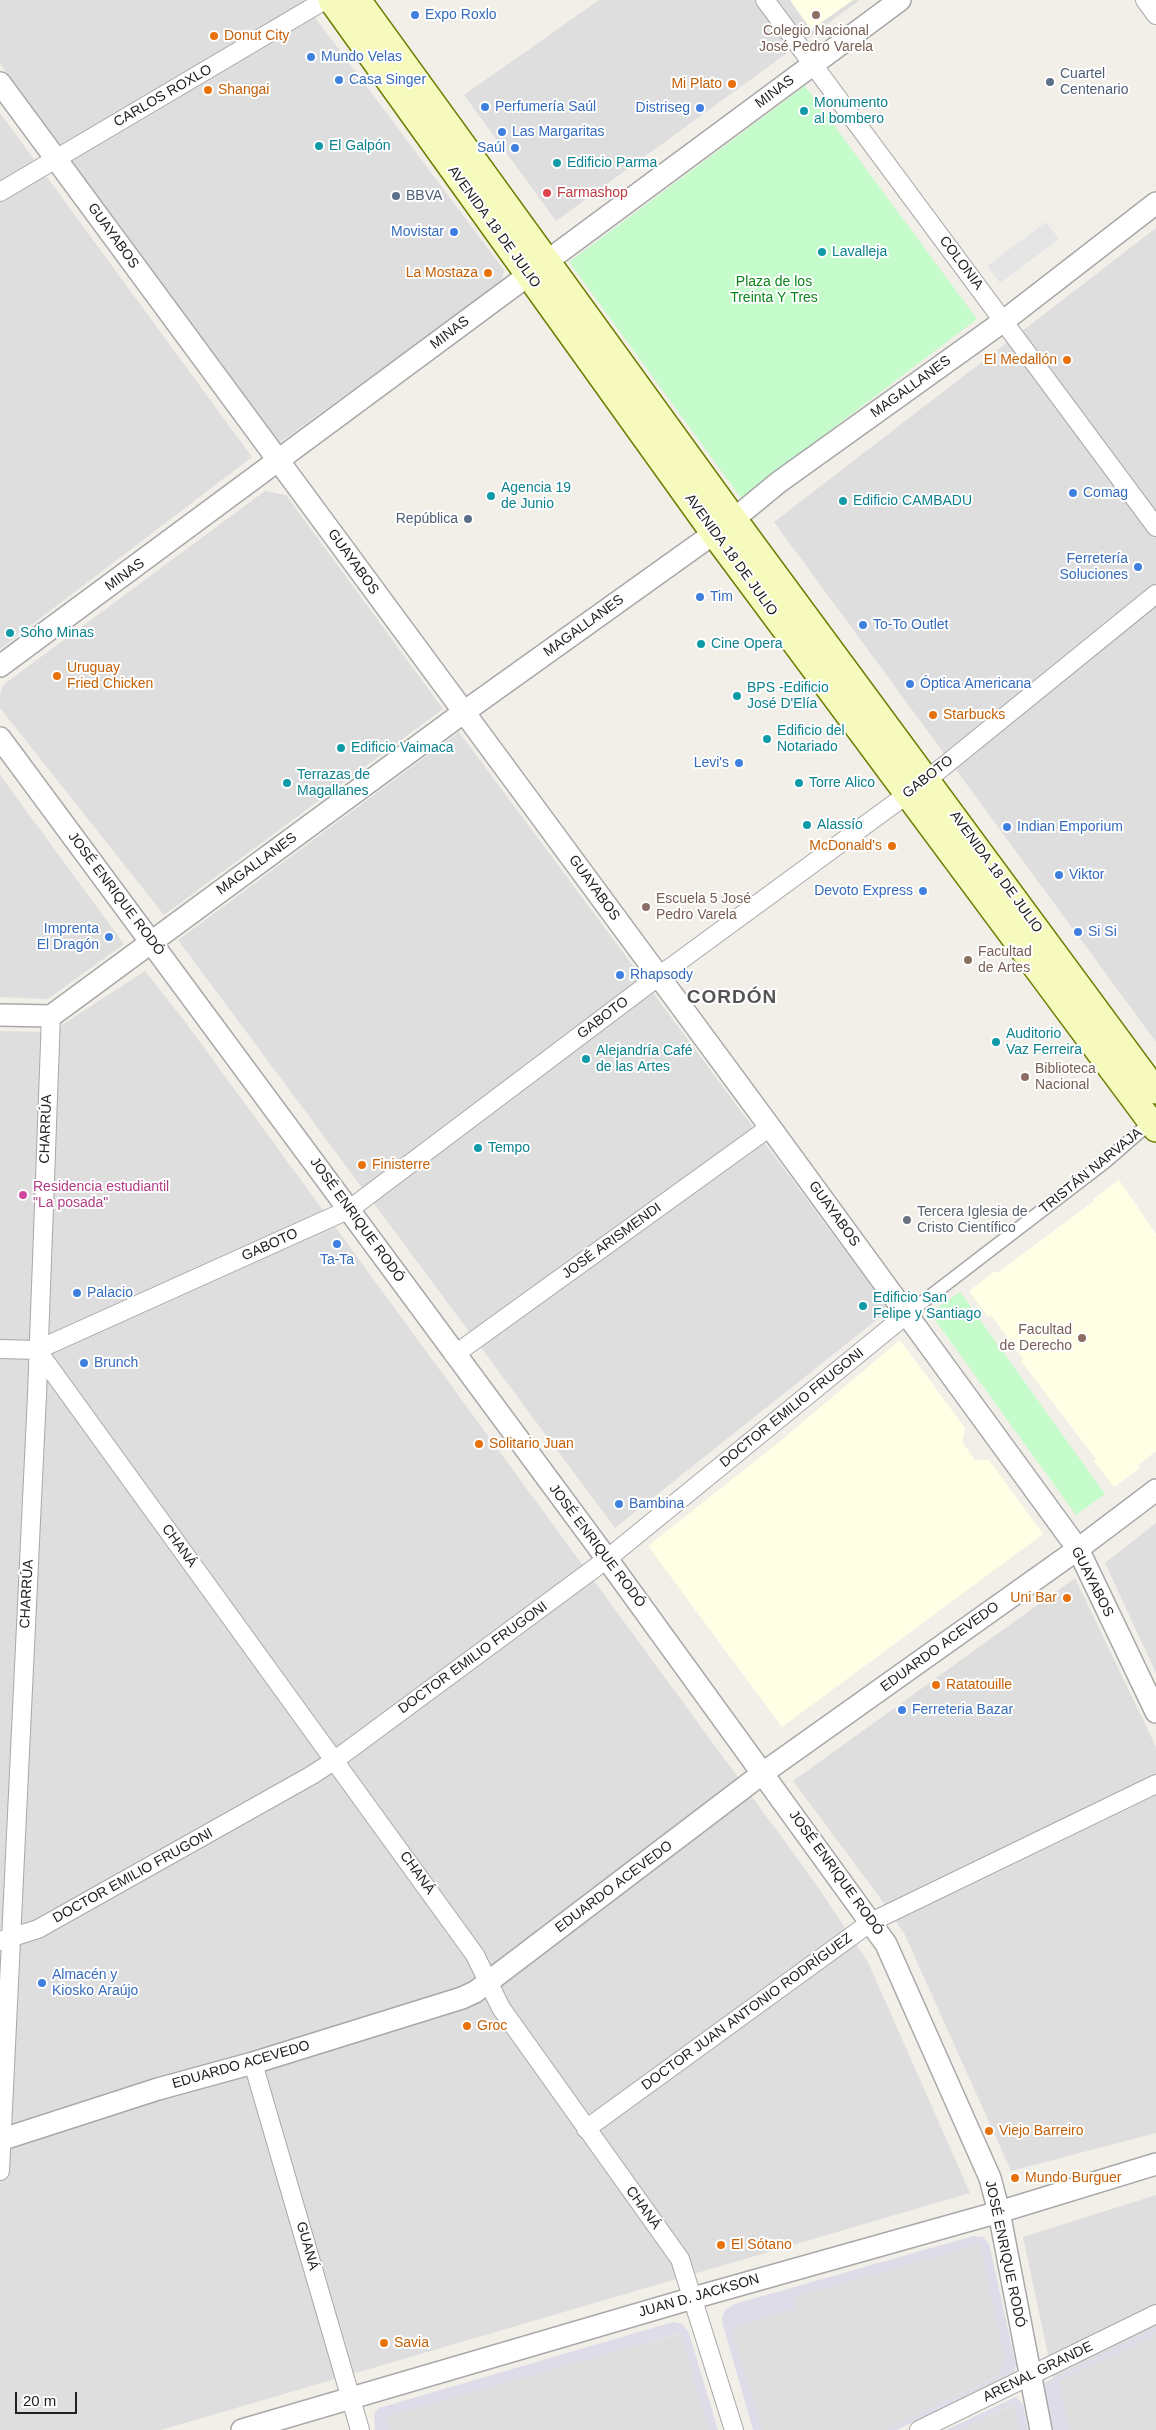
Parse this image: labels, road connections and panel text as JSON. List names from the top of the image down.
{
  "streets": {
    "main road": ["AVENIDA 18 DE JULIO"],
    "street": [
      "MINAS",
      "CARLOS ROXLO",
      "GUAYABOS",
      "COLONIA",
      "MAGALLANES",
      "GABOTO",
      "JOSÉ ENRIQUE RODÓ",
      "CHARRÚA",
      "TRISTÁN NARVAJA",
      "JOSÉ ARISMENDI",
      "DOCTOR EMILIO FRUGONI",
      "CHANÁ",
      "EDUARDO ACEVEDO",
      "DOCTOR JUAN ANTONIO RODRÍGUEZ",
      "GUANÁ",
      "JUAN D. JACKSON",
      "ARENAL GRANDE"
    ]
  },
  "crossings": [
    ["MINAS", "AVENIDA 18 DE JULIO"],
    ["MINAS", "GUAYABOS"],
    ["MINAS", "COLONIA"],
    ["CARLOS ROXLO", "GUAYABOS"],
    ["AVENIDA 18 DE JULIO", "MAGALLANES"],
    ["AVENIDA 18 DE JULIO", "GABOTO"],
    ["AVENIDA 18 DE JULIO", "TRISTÁN NARVAJA"],
    ["GUAYABOS", "MAGALLANES"],
    ["GUAYABOS", "GABOTO"],
    ["GUAYABOS", "TRISTÁN NARVAJA"],
    ["GUAYABOS", "JOSÉ ARISMENDI"],
    ["GUAYABOS", "DOCTOR EMILIO FRUGONI"],
    ["GUAYABOS", "EDUARDO ACEVEDO"],
    ["COLONIA", "MAGALLANES"],
    ["MAGALLANES", "JOSÉ ENRIQUE RODÓ"],
    ["MAGALLANES", "CHARRÚA"],
    ["GABOTO", "JOSÉ ENRIQUE RODÓ"],
    ["GABOTO", "CHARRÚA"],
    ["GABOTO", "CHANÁ"],
    ["JOSÉ ENRIQUE RODÓ", "JOSÉ ARISMENDI"],
    ["JOSÉ ENRIQUE RODÓ", "DOCTOR EMILIO FRUGONI"],
    ["JOSÉ ENRIQUE RODÓ", "EDUARDO ACEVEDO"],
    ["JOSÉ ENRIQUE RODÓ", "DOCTOR JUAN ANTONIO RODRÍGUEZ"],
    ["JOSÉ ENRIQUE RODÓ", "JUAN D. JACKSON"],
    ["JOSÉ ENRIQUE RODÓ", "ARENAL GRANDE"],
    ["CHARRÚA", "DOCTOR EMILIO FRUGONI"],
    ["CHARRÚA", "CHANÁ"],
    ["CHARRÚA", "EDUARDO ACEVEDO"],
    ["TRISTÁN NARVAJA", "DOCTOR EMILIO FRUGONI"],
    ["DOCTOR EMILIO FRUGONI", "CHANÁ"],
    ["CHANÁ", "EDUARDO ACEVEDO"],
    ["CHANÁ", "DOCTOR JUAN ANTONIO RODRÍGUEZ"],
    ["CHANÁ", "JUAN D. JACKSON"],
    ["EDUARDO ACEVEDO", "GUANÁ"],
    ["GUANÁ", "JUAN D. JACKSON"]
  ],
  "districts": ["CORDÓN"],
  "parks": ["Plaza de los Treinta Y Tres"],
  "places": [
    "Expo Roxlo",
    "Colegio Nacional José Pedro Varela",
    "Donut City",
    "Mundo Velas",
    "Casa Singer",
    "Cuartel Centenario",
    "Mi Plato",
    "Shangai",
    "Perfumería Saúl",
    "Distriseg",
    "Monumento al bombero",
    "Las Margaritas",
    "El Galpón",
    "Saúl",
    "Edificio Parma",
    "Farmashop",
    "BBVA",
    "Movistar",
    "Lavalleja",
    "La Mostaza",
    "El Medallón",
    "Comag",
    "Agencia 19 de Junio",
    "Edificio CAMBADU",
    "República",
    "Ferretería Soluciones",
    "Tim",
    "To-To Outlet",
    "Soho Minas",
    "Cine Opera",
    "Uruguay Fried Chicken",
    "Óptica Americana",
    "BPS -Edificio José D'Elía",
    "Starbucks",
    "Edificio del Notariado",
    "Edificio Vaimaca",
    "Levi's",
    "Terrazas de Magallanes",
    "Torre Alico",
    "Alassío",
    "Indian Emporium",
    "McDonald's",
    "Viktor",
    "Devoto Express",
    "Escuela 5 José Pedro Varela",
    "Si Si",
    "Imprenta El Dragón",
    "Facultad de Artes",
    "Rhapsody",
    "Auditorio Vaz Ferreira",
    "Alejandría Café de las Artes",
    "Biblioteca Nacional",
    "Tempo",
    "Finisterre",
    "Residencia estudiantil \"La posada\"",
    "Tercera Iglesia de Cristo Científico",
    "Ta-Ta",
    "Palacio",
    "Edificio San Felipe y Santiago",
    "Facultad de Derecho",
    "Brunch",
    "Solitario Juan",
    "Bambina",
    "Uni Bar",
    "Ratatouille",
    "Ferreteria Bazar",
    "Almacén y Kiosko Araújo",
    "Groc",
    "Viejo Barreiro",
    "Mundo Burguer",
    "El Sótano",
    "Savia"
  ],
  "scale_bar": "20 m"
}
